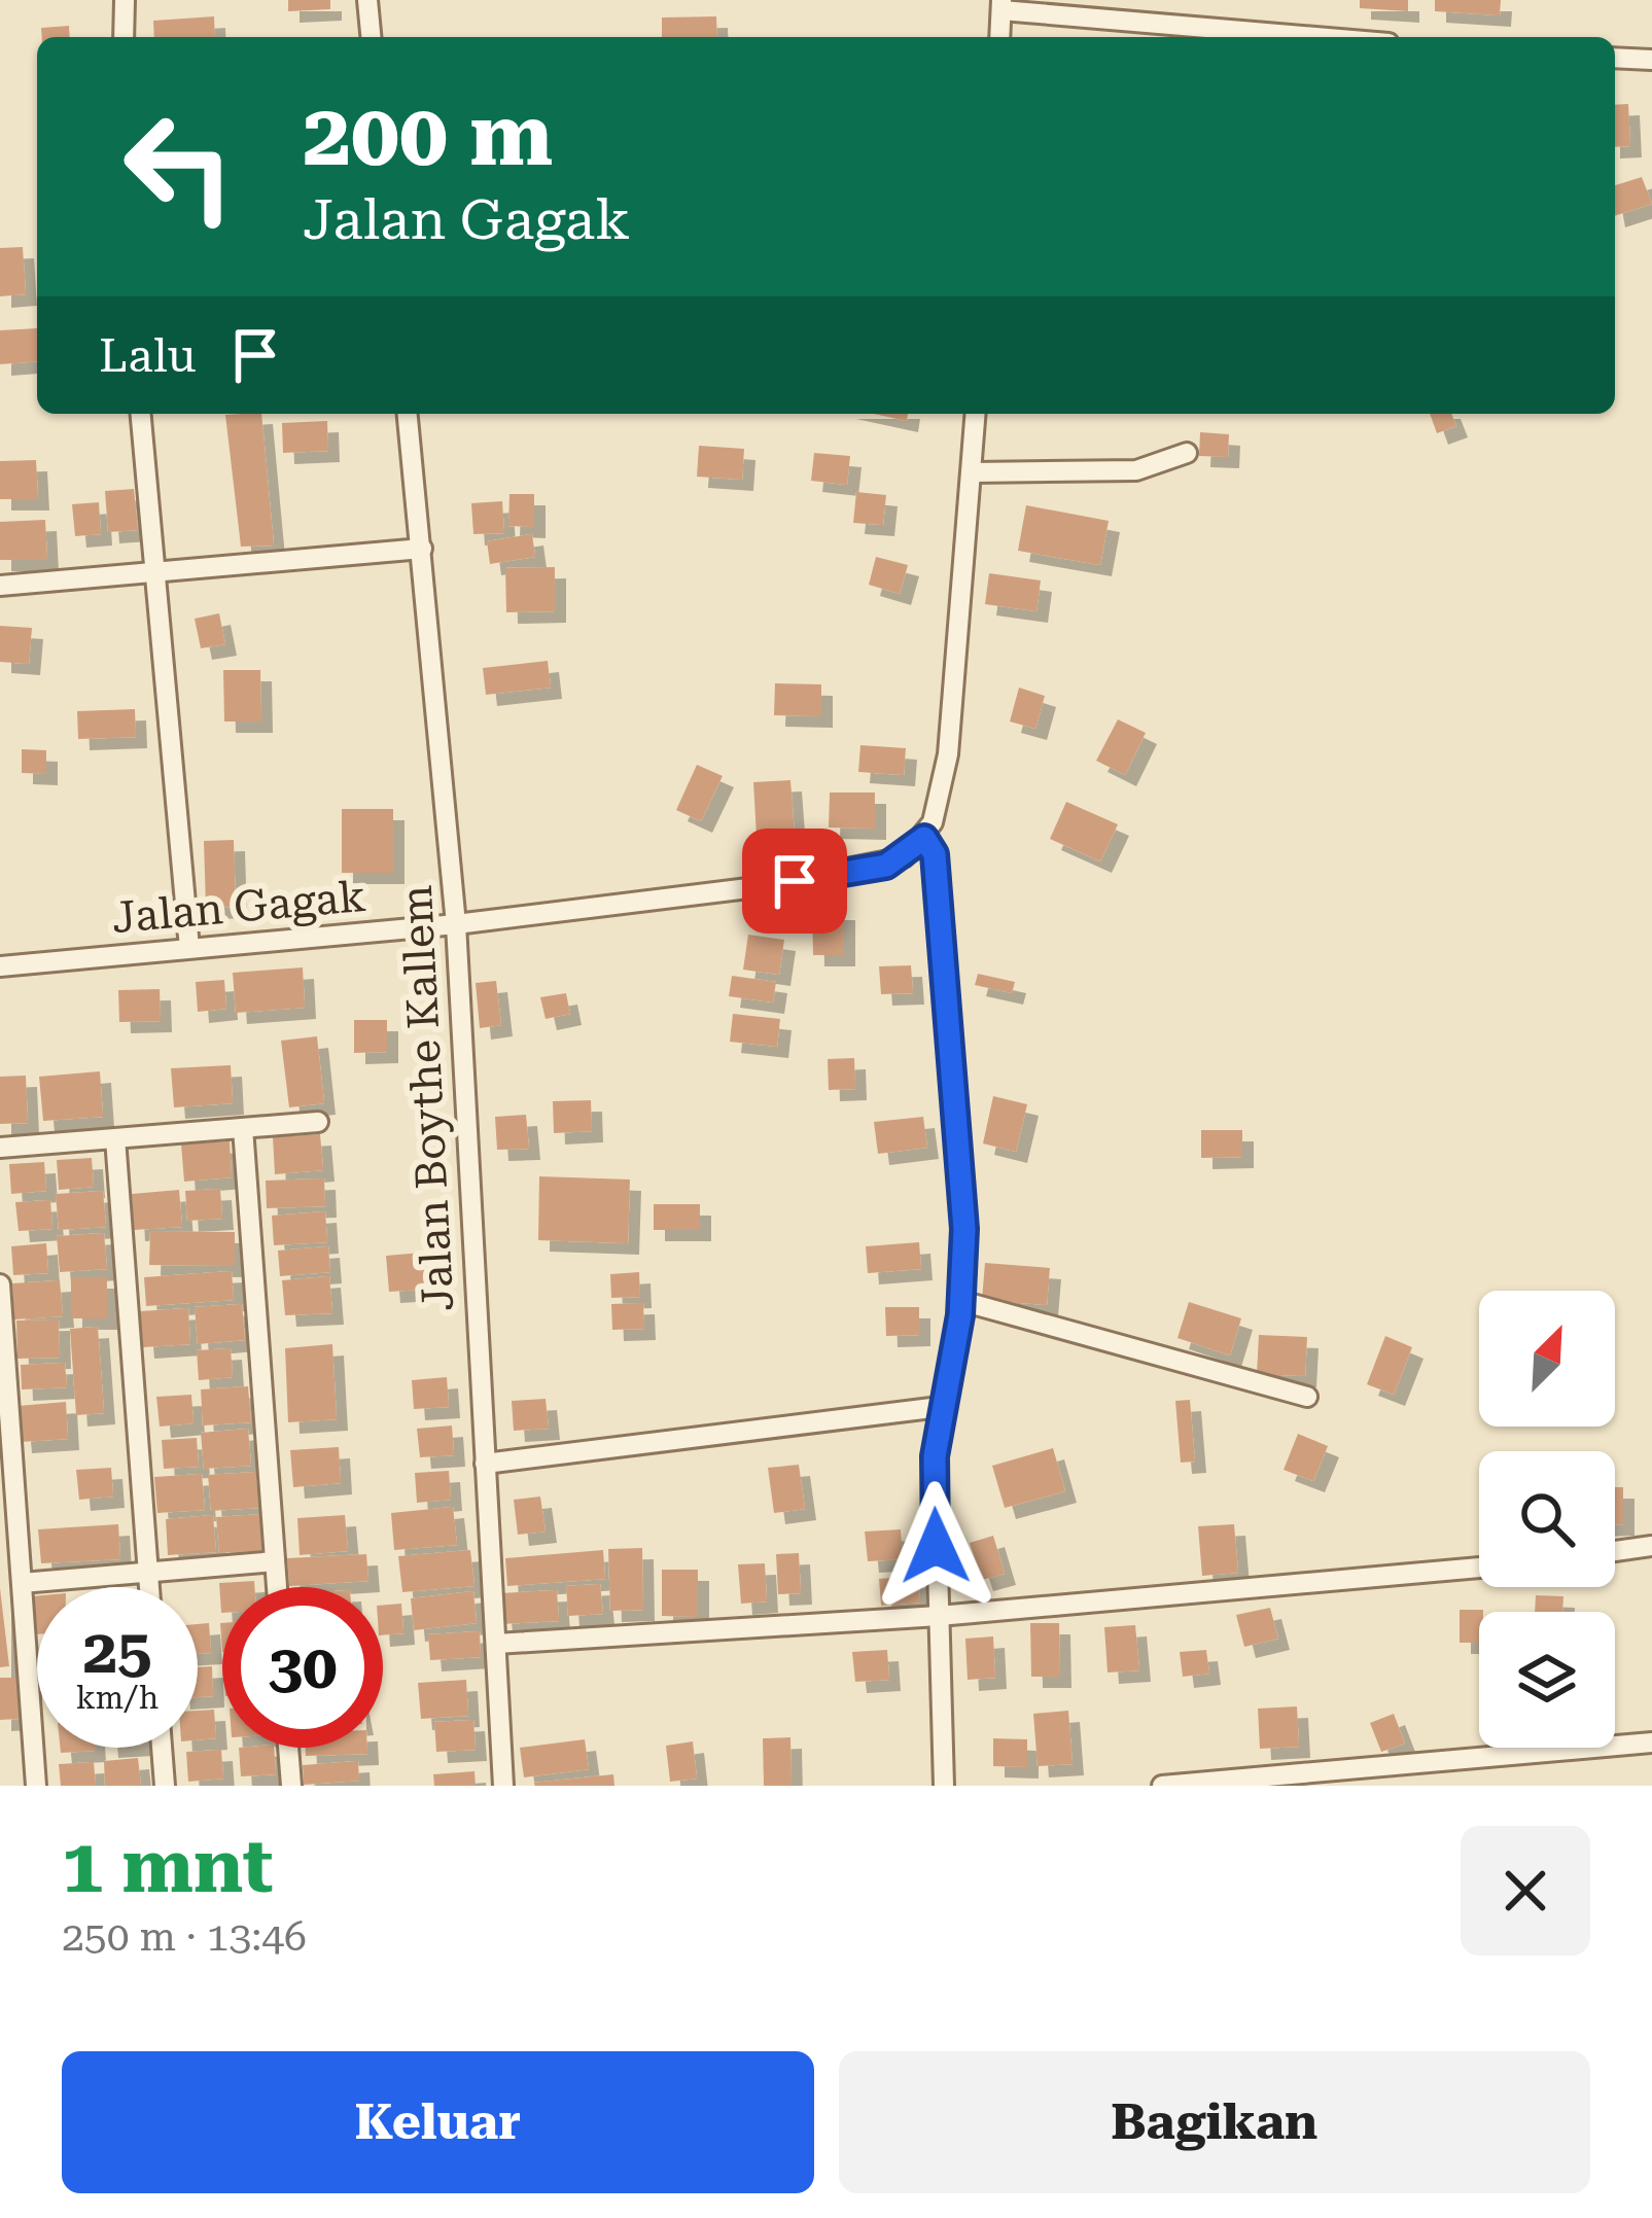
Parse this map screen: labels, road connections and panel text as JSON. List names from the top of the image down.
{
  "streets": {
    "street": ["Jalan Gagak", "Jalan Boythe Kallem"]
  },
  "crossings": [
    ["Jalan Gagak", "Jalan Boythe Kallem"]
  ],
  "north": "top right",
  "page": {
    "turn": ["200 m", "Jalan Gagak"],
    "then": "Lalu",
    "speed": "25 km/h",
    "limit": "30",
    "heading": ["1 mnt", "250 m · 13:46"],
    "buttons": ["Keluar", "Bagikan"]
  }
}
